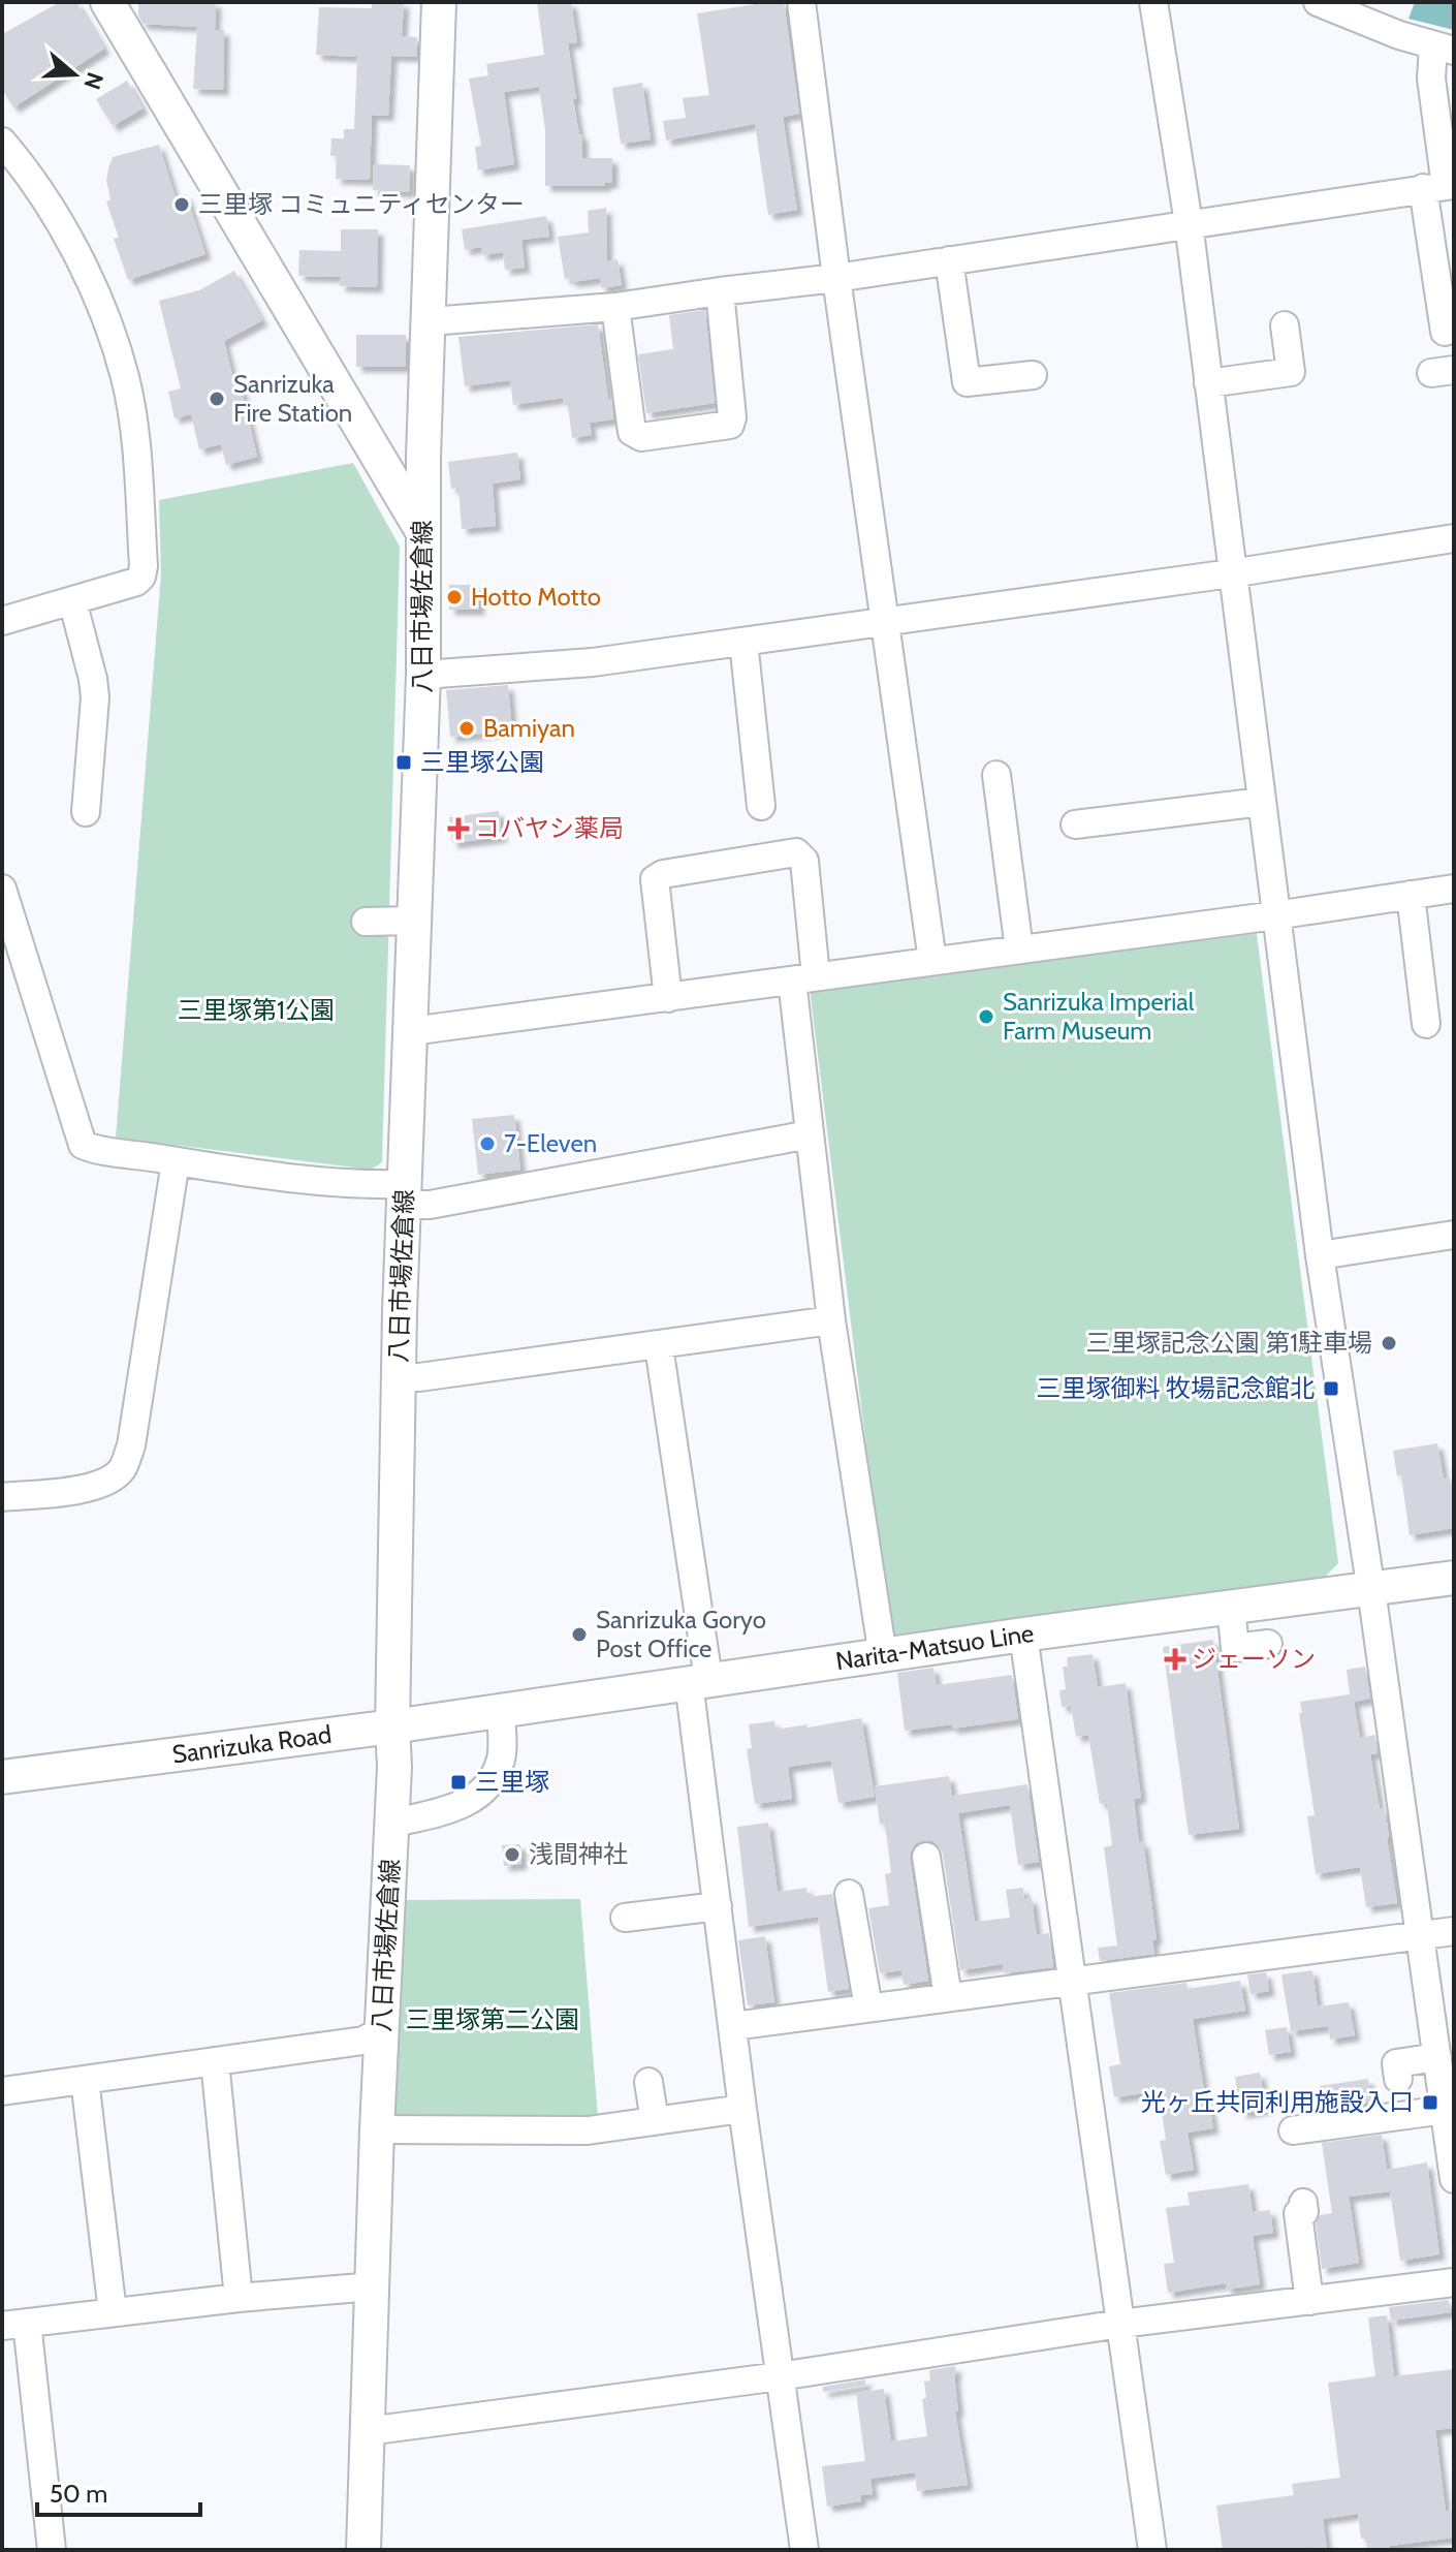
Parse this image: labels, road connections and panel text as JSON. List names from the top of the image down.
{
  "streets": {
    "main road": ["八日市場佐倉線", "Narita-Matsuo Line", "Sanrizuka Road"]
  },
  "crossings": [
    ["八日市場佐倉線", "Sanrizuka Road"],
    ["Narita-Matsuo Line", "Sanrizuka Road"]
  ],
  "parks": ["三里塚第1公園", "三里塚第二公園"],
  "places": {
    "other": [
      "三里塚 コミュニティセンター",
      "Sanrizuka Fire Station",
      "Hotto Motto",
      "Bamiyan",
      "Sanrizuka Imperial Farm Museum",
      "7-Eleven",
      "三里塚記念公園 第1駐車場",
      "Sanrizuka Goryo Post Office",
      "浅間神社"
    ],
    "transit": [
      "三里塚公園",
      "三里塚御料 牧場記念館北",
      "三里塚",
      "光ヶ丘共同利用施設入口"
    ],
    "health": ["コバヤシ薬局", "ジェーソン"]
  },
  "scale_bar": "50 m",
  "north": "right"
}
